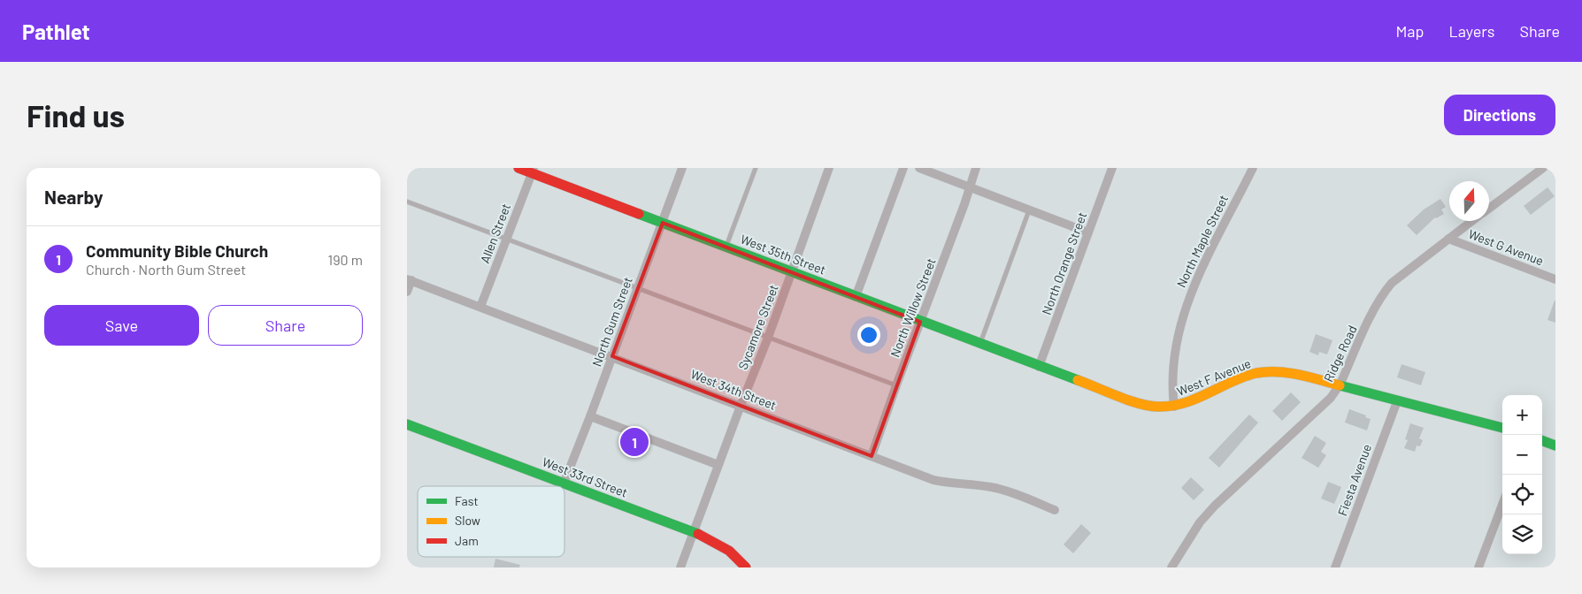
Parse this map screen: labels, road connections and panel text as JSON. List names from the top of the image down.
{
  "streets": {
    "street": [
      "Allen Street",
      "North Maple Street",
      "West G Avenue",
      "West 35th Street",
      "North Orange Street",
      "North Willow Street",
      "North Gum Street",
      "Sycamore Street",
      "Ridge Road",
      "West F Avenue",
      "West 34th Street",
      "West 33rd Street",
      "Fiesta Avenue"
    ]
  },
  "crossings": [
    ["Allen Street", "West 35th Street"],
    ["Allen Street", "West 34th Street"],
    ["North Maple Street", "West F Avenue"],
    ["West G Avenue", "Ridge Road"],
    ["West 35th Street", "North Orange Street"],
    ["West 35th Street", "North Willow Street"],
    ["West 35th Street", "North Gum Street"],
    ["West 35th Street", "Sycamore Street"],
    ["West 35th Street", "West F Avenue"],
    ["North Orange Street", "West F Avenue"],
    ["North Willow Street", "West 34th Street"],
    ["North Gum Street", "West 34th Street"],
    ["North Gum Street", "West 33rd Street"],
    ["Sycamore Street", "West 34th Street"],
    ["Sycamore Street", "West 33rd Street"],
    ["Ridge Road", "West F Avenue"],
    ["West F Avenue", "Fiesta Avenue"]
  ],
  "legend": ["Fast", "Slow", "Jam"],
  "north": "top",
  "page": {
    "header": "Pathlet",
    "nav": ["Map", "Layers", "Share"],
    "buttons": [
      "Directions",
      ["Save", "Share"]
    ],
    "title": "Find us",
    "heading": "Nearby",
    "list": [
      {
        "mark": "1",
        "name": "Community Bible Church",
        "note": "Church · North Gum Street",
        "value": "190 m"
      }
    ],
    "map_buttons": ["+", "−"],
    "pins": "1"
  }
}
